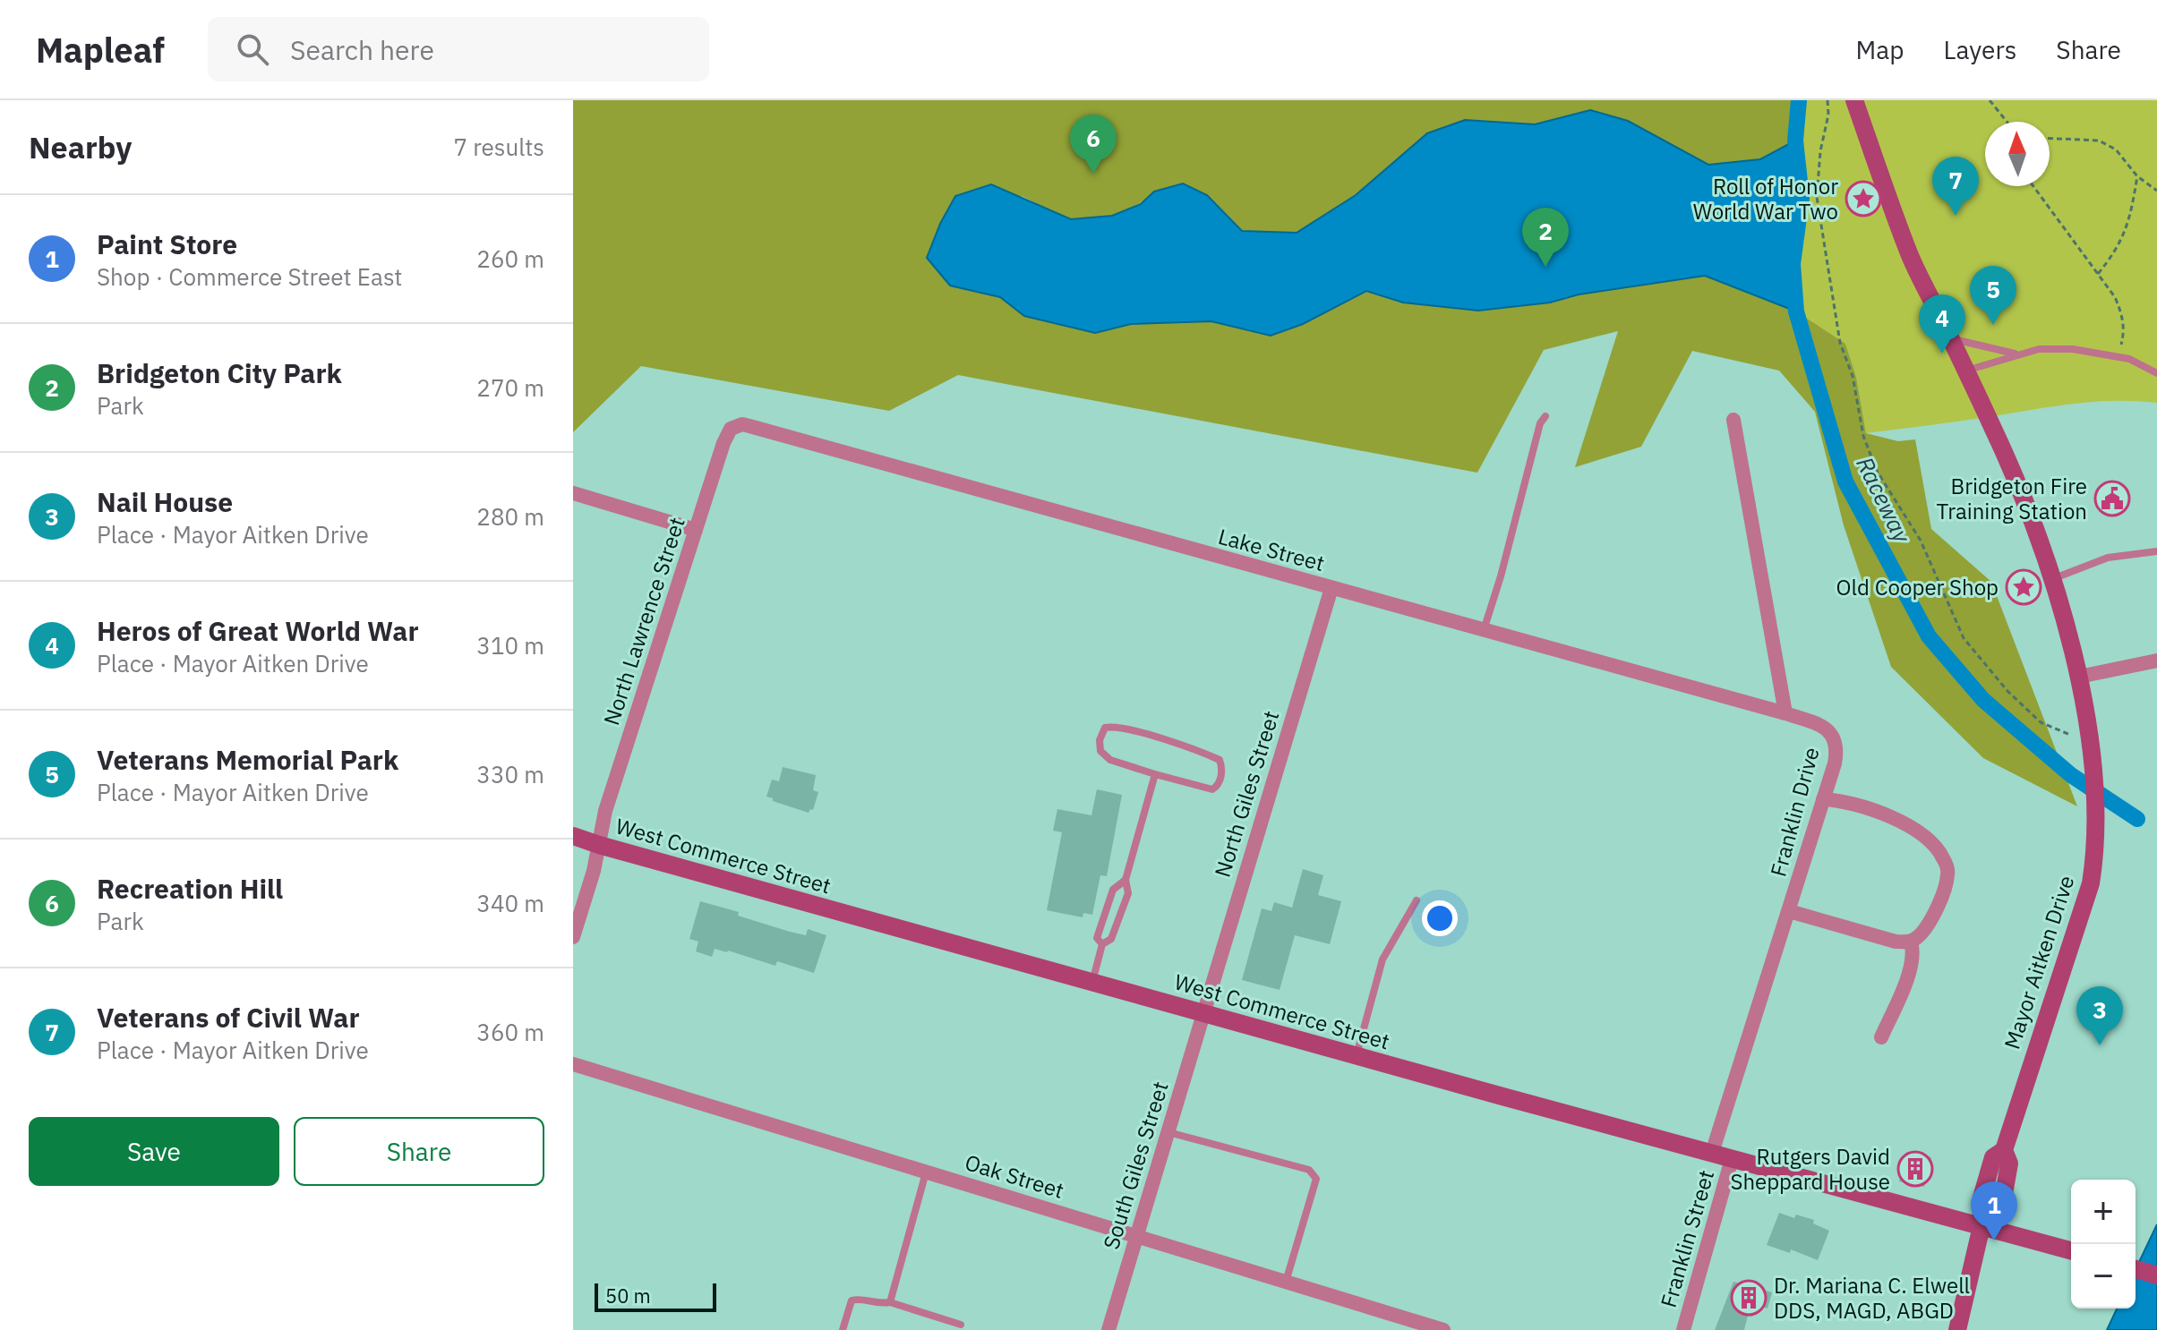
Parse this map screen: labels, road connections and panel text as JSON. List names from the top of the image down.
{
  "streets": {
    "street": [
      "Lake Street",
      "North Lawrence Street",
      "North Giles Street",
      "Franklin Drive",
      "West Commerce Street",
      "Mayor Aitken Drive",
      "South Giles Street",
      "Oak Street",
      "Franklin Street"
    ]
  },
  "crossings": [
    ["Lake Street", "North Lawrence Street"],
    ["Lake Street", "North Giles Street"],
    ["Lake Street", "Franklin Drive"],
    ["North Lawrence Street", "West Commerce Street"],
    ["North Giles Street", "West Commerce Street"],
    ["North Giles Street", "South Giles Street"],
    ["Franklin Drive", "West Commerce Street"],
    ["West Commerce Street", "Mayor Aitken Drive"],
    ["West Commerce Street", "South Giles Street"],
    ["West Commerce Street", "Franklin Street"],
    ["South Giles Street", "Oak Street"]
  ],
  "water": ["Raceway"],
  "places": {
    "place": ["Roll of Honor World War Two", "Old Cooper Shop"],
    "public building": ["Bridgeton Fire Training Station"],
    "building": ["Rutgers David Sheppard House", "Dr. Mariana C. Elwell DDS, MAGD, ABGD"]
  },
  "scale_bar": "50 m",
  "north": "top",
  "page": {
    "header": "Mapleaf",
    "search": "Search here",
    "nav": ["Map", "Layers", "Share"],
    "heading": ["Nearby", "7 results"],
    "pins": [
      "6",
      "7",
      "2",
      "5",
      "4",
      "3",
      "1"
    ],
    "list": [
      {
        "mark": "1",
        "name": "Paint Store",
        "note": "Shop · Commerce Street East",
        "value": "260 m"
      },
      {
        "mark": "2",
        "name": "Bridgeton City Park",
        "note": "Park",
        "value": "270 m"
      },
      {
        "mark": "3",
        "name": "Nail House",
        "note": "Place · Mayor Aitken Drive",
        "value": "280 m"
      },
      {
        "mark": "4",
        "name": "Heros of Great World War",
        "note": "Place · Mayor Aitken Drive",
        "value": "310 m"
      },
      {
        "mark": "5",
        "name": "Veterans Memorial Park",
        "note": "Place · Mayor Aitken Drive",
        "value": "330 m"
      },
      {
        "mark": "6",
        "name": "Recreation Hill",
        "note": "Park",
        "value": "340 m"
      },
      {
        "mark": "7",
        "name": "Veterans of Civil War",
        "note": "Place · Mayor Aitken Drive",
        "value": "360 m"
      }
    ],
    "buttons": ["Save", "Share"],
    "map_buttons": ["+", "−"],
    "scale": "50 m"
  }
}
